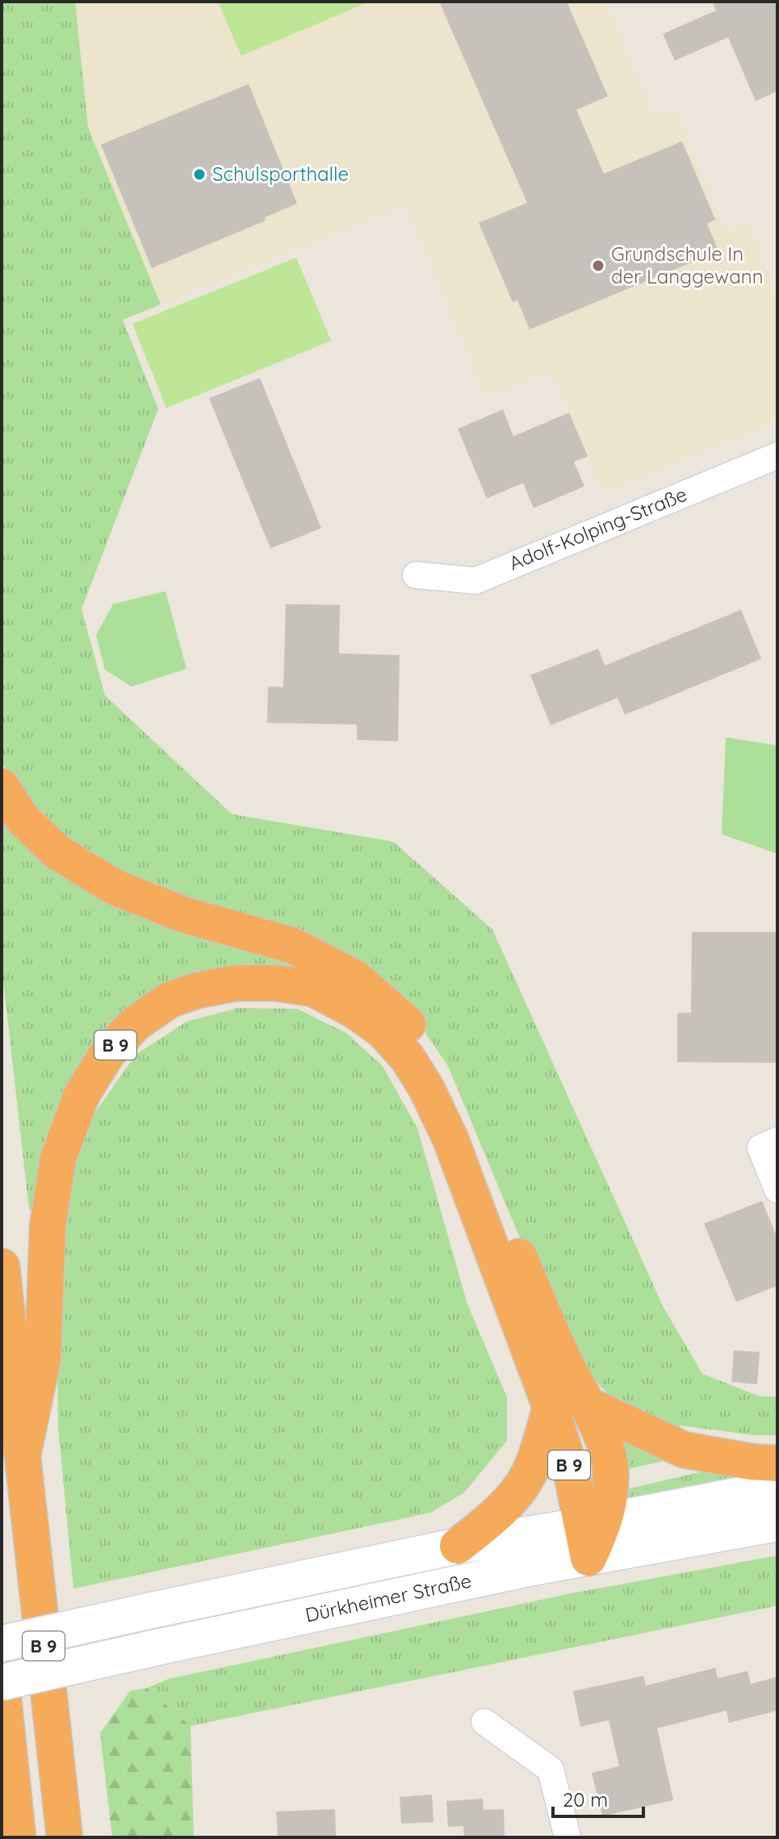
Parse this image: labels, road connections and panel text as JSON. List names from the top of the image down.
{
  "streets": {
    "highway": ["B 9"],
    "main road": ["Dürkheimer Straße"],
    "street": ["Adolf-Kolping-Straße"]
  },
  "crossings": [
    ["B 9", "Dürkheimer Straße"]
  ],
  "places": ["Schulsporthalle", "Grundschule In der Langgewann"],
  "scale_bar": "20 m"
}
